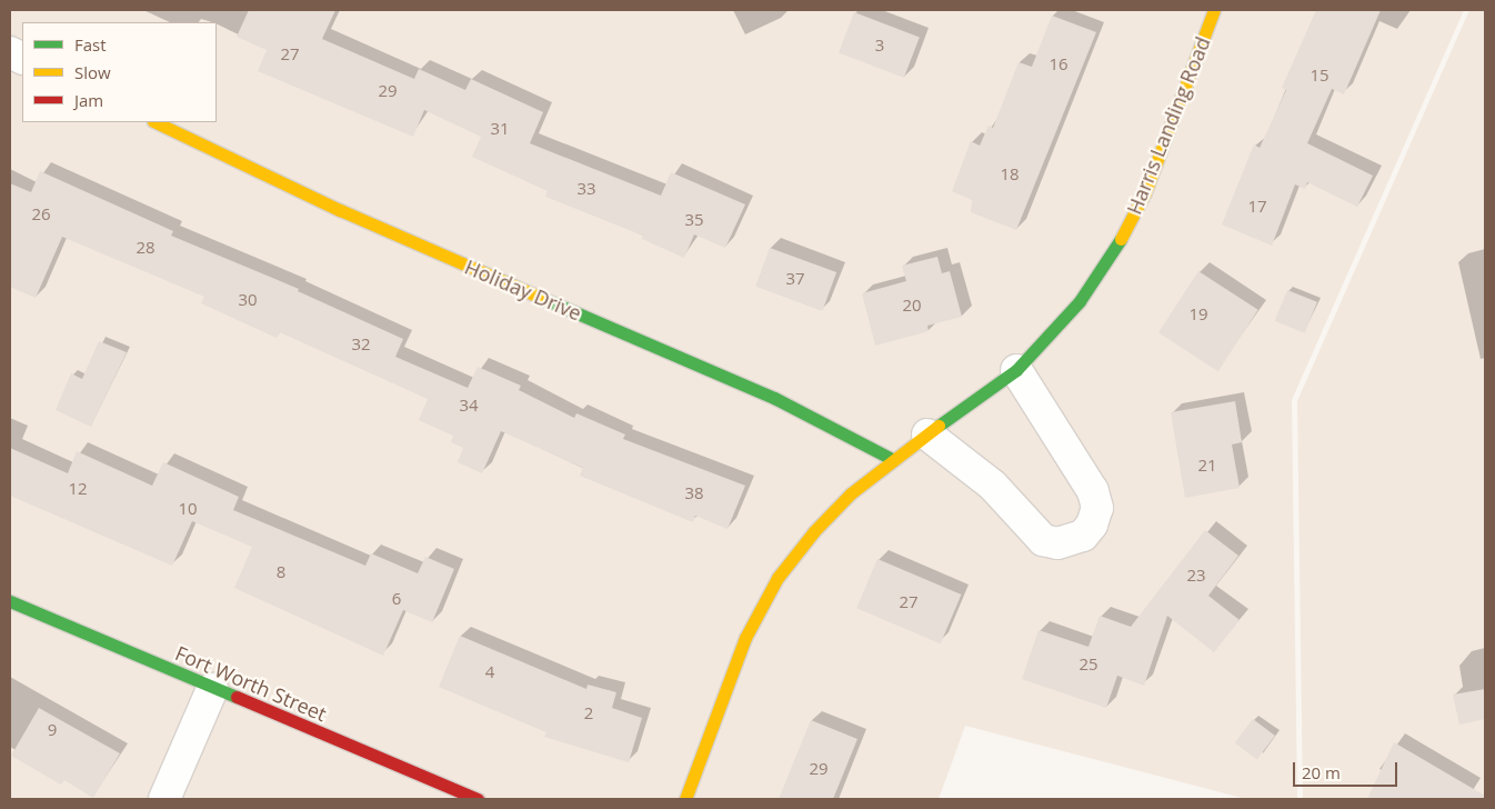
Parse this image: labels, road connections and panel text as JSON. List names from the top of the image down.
{
  "streets": {
    "street": ["Harris Landing Road", "Holiday Drive", "Fort Worth Street"]
  },
  "crossings": [
    ["Harris Landing Road", "Holiday Drive"]
  ],
  "house_numbers": [
    "3",
    "27",
    "16",
    "15",
    "29",
    "31",
    "18",
    "33",
    "17",
    "26",
    "35",
    "28",
    "37",
    "30",
    "20",
    "19",
    "32",
    "34",
    "21",
    "12",
    "38",
    "10",
    "8",
    "23",
    "6",
    "27",
    "25",
    "4",
    "2",
    "9",
    "29"
  ],
  "legend": ["Fast", "Slow", "Jam"],
  "scale_bar": "20 m"
}
